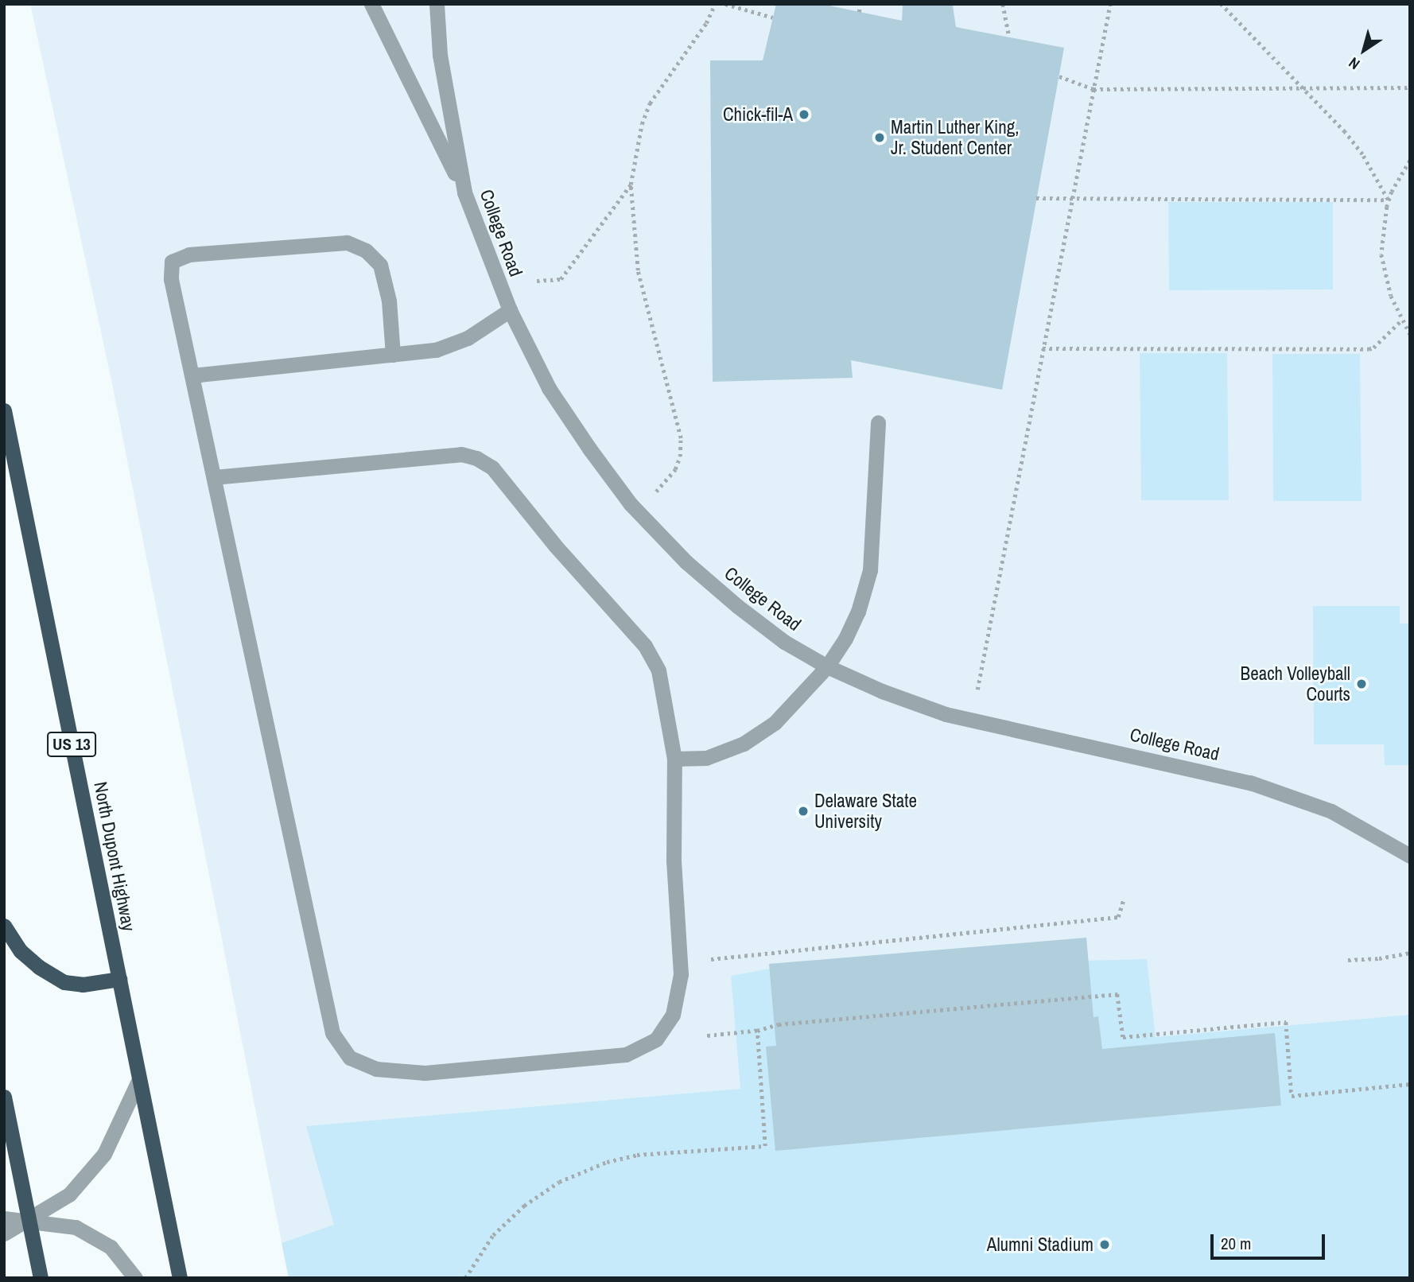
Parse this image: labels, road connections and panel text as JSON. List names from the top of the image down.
{
  "streets": {
    "highway": ["US 13", "North Dupont Highway"],
    "street": ["College Road"]
  },
  "places": [
    "Chick-fil-A",
    "Martin Luther King, Jr. Student Center",
    "Beach Volleyball Courts",
    "Delaware State University",
    "Alumni Stadium"
  ],
  "scale_bar": "20 m",
  "north": "bottom left"
}
